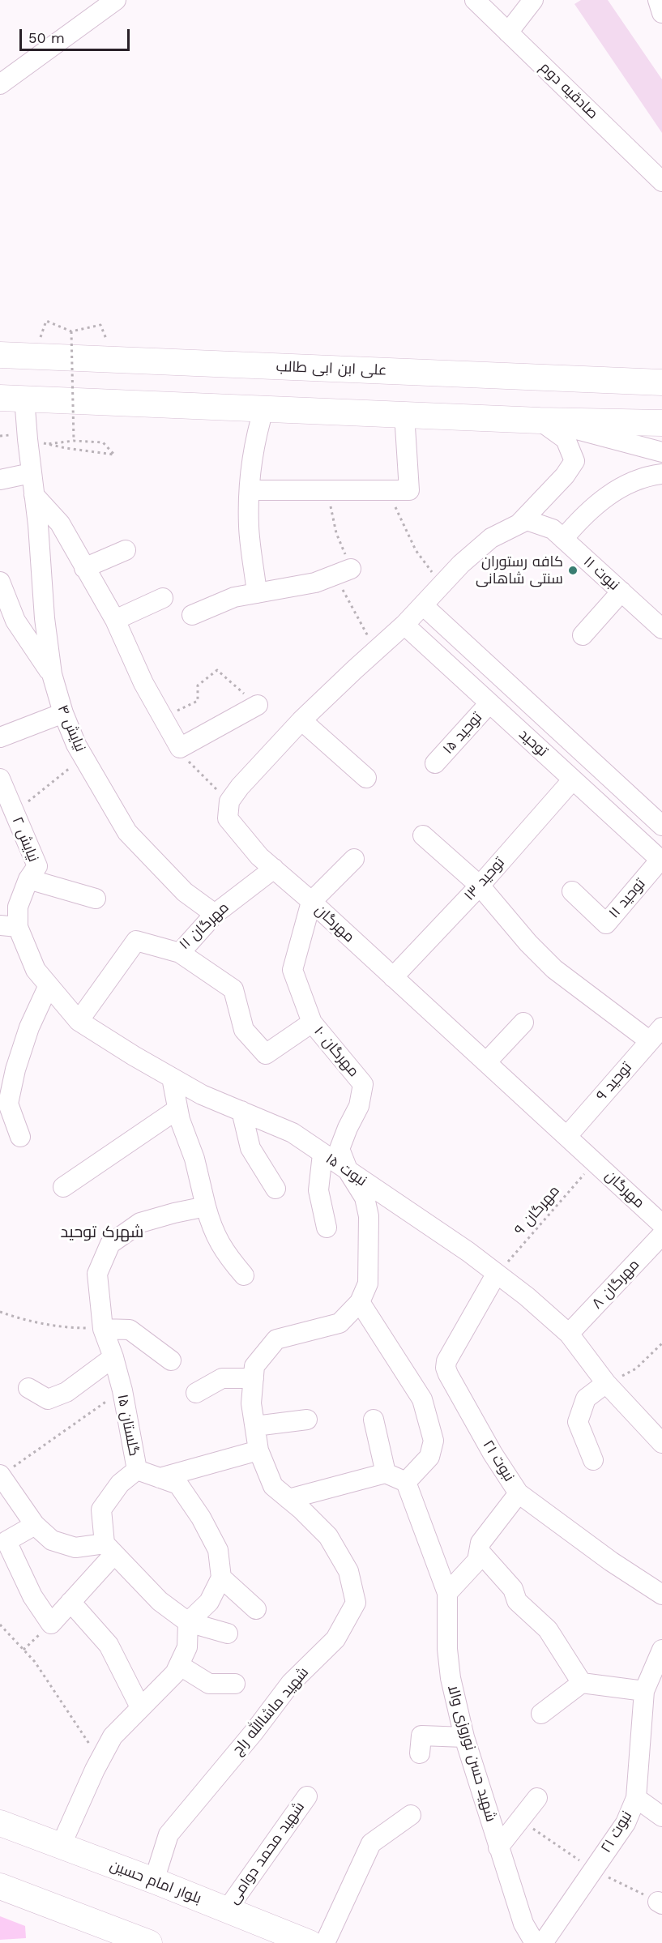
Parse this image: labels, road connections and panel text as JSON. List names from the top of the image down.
{
  "streets": {
    "main road": ["علی ابن ابی طالب", "بلوار امام حسین"],
    "street": [
      "صادقیه دوم",
      "نبوت ۱۱",
      "نیایش ۴",
      "توحید ۱۵",
      "توحید",
      "نیایش ۲",
      "توحید ۱۳",
      "توحید ۱۱",
      "مهرگان",
      "مهرگان ۱۱",
      "مهرگان ۱۰",
      "توحید ۹",
      "نبوت ۱۵",
      "مهرگان ۸",
      "گلستان ۱۵",
      "نبوت ۲۱",
      "شهید ماشاالله راج",
      "شهید حسن نوروزی والا",
      "شهید محمد دوامی"
    ],
    "path": ["مهرگان ۹"]
  },
  "crossings": [
    ["نبوت ۱۱", "توحید"],
    ["نیایش ۴", "مهرگان ۱۱"],
    ["توحید ۱۵", "توحید"],
    ["توحید", "توحید ۱۳"],
    ["توحید", "توحید ۱۱"],
    ["نیایش ۲", "نبوت ۱۵"],
    ["توحید ۱۳", "مهرگان"],
    ["مهرگان", "مهرگان ۱۱"],
    ["مهرگان", "مهرگان ۱۰"],
    ["مهرگان", "توحید ۹"],
    ["مهرگان", "مهرگان ۹"],
    ["مهرگان", "مهرگان ۸"],
    ["مهرگان ۱۱", "نبوت ۱۵"],
    ["مهرگان ۱۰", "نبوت ۱۵"],
    ["مهرگان ۱۰", "شهید ماشاالله راج"],
    ["نبوت ۱۵", "مهرگان ۹"],
    ["نبوت ۱۵", "مهرگان ۸"],
    ["نبوت ۱۵", "نبوت ۲۱"],
    ["نبوت ۱۵", "شهید ماشاالله راج"],
    ["مهرگان ۹", "نبوت ۲۱"],
    ["شهید ماشاالله راج", "بلوار امام حسین"],
    ["شهید محمد دوامی", "بلوار امام حسین"]
  ],
  "districts": ["شهرک توحید"],
  "places": ["کافه رستوران سنتی شاهانی"],
  "scale_bar": "50 m"
}
